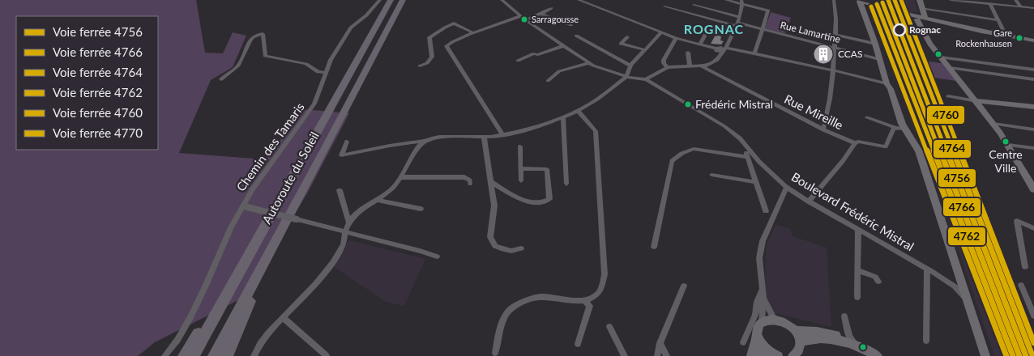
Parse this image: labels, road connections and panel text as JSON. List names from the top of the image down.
{
  "streets": {
    "highway": ["Autoroute du Soleil"],
    "street": [
      "Rue Lamartine",
      "Rue Mireille",
      "Chemin des Tamaris",
      "Boulevard Frédéric Mistral"
    ]
  },
  "districts": ["ROGNAC"],
  "places": {
    "other": [
      "Sarragousse",
      "Rognac",
      "Gare Rockenhausen",
      "Frédéric Mistral",
      "Centre Ville"
    ],
    "building": ["CCAS"]
  },
  "lines": [
    "rail line 4756",
    "rail line 4764",
    "rail line 4760",
    "rail line 4766",
    "rail line 4762",
    "rail line 4770"
  ],
  "legend": [
    "Voie ferrée 4756",
    "Voie ferrée 4766",
    "Voie ferrée 4764",
    "Voie ferrée 4762",
    "Voie ferrée 4760",
    "Voie ferrée 4770"
  ]
}
